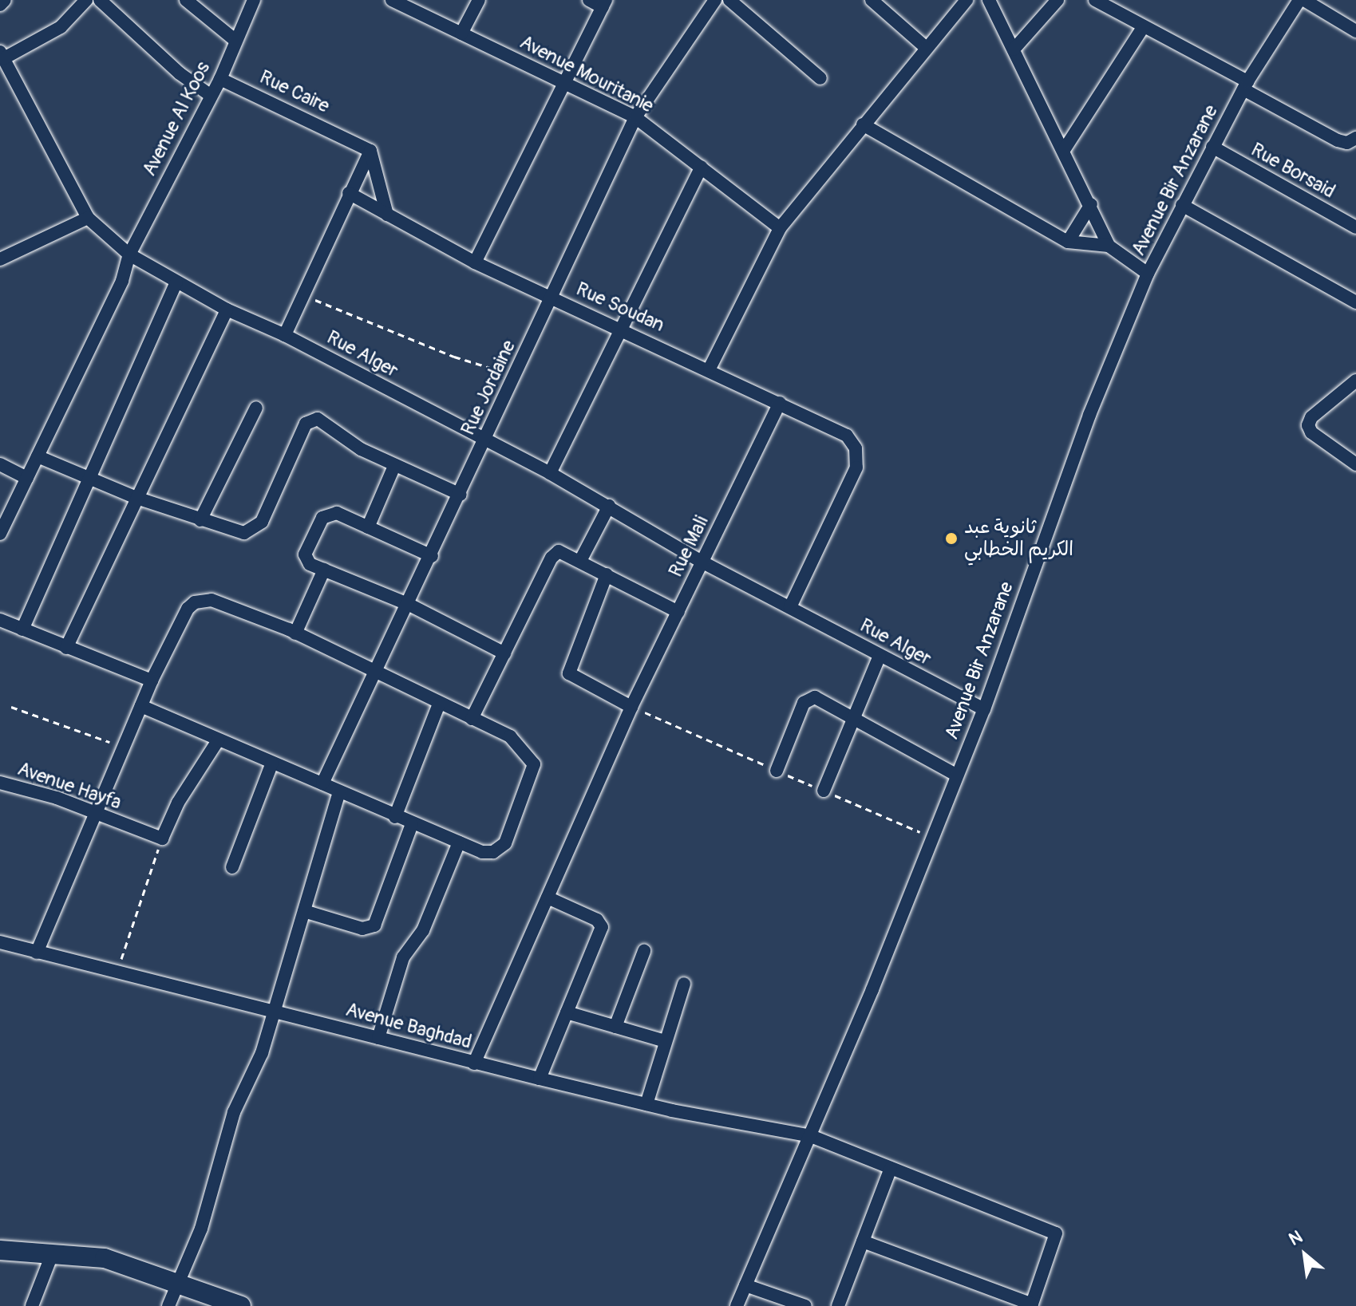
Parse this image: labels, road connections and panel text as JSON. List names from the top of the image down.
{
  "streets": {
    "street": [
      "Avenue Mouritanie",
      "Rue Caire",
      "Avenue Al Koos",
      "Rue Borsaid",
      "Avenue Bir Anzarane",
      "Rue Soudan",
      "Rue Alger",
      "Rue Jordaine",
      "Rue Mali",
      "Avenue Hayfa",
      "Avenue Baghdad"
    ]
  },
  "crossings": [
    ["Avenue Mouritanie", "Rue Jordaine"],
    ["Rue Caire", "Avenue Al Koos"],
    ["Avenue Al Koos", "Rue Alger"],
    ["Rue Borsaid", "Avenue Bir Anzarane"],
    ["Avenue Bir Anzarane", "Rue Alger"],
    ["Avenue Bir Anzarane", "Avenue Baghdad"],
    ["Rue Soudan", "Rue Alger"],
    ["Rue Soudan", "Rue Jordaine"],
    ["Rue Soudan", "Rue Mali"],
    ["Rue Alger", "Rue Jordaine"],
    ["Rue Alger", "Rue Mali"],
    ["Rue Mali", "Avenue Baghdad"]
  ],
  "places": ["ثانوية عبد الكريم الخطابي"],
  "north": "top left"
}
